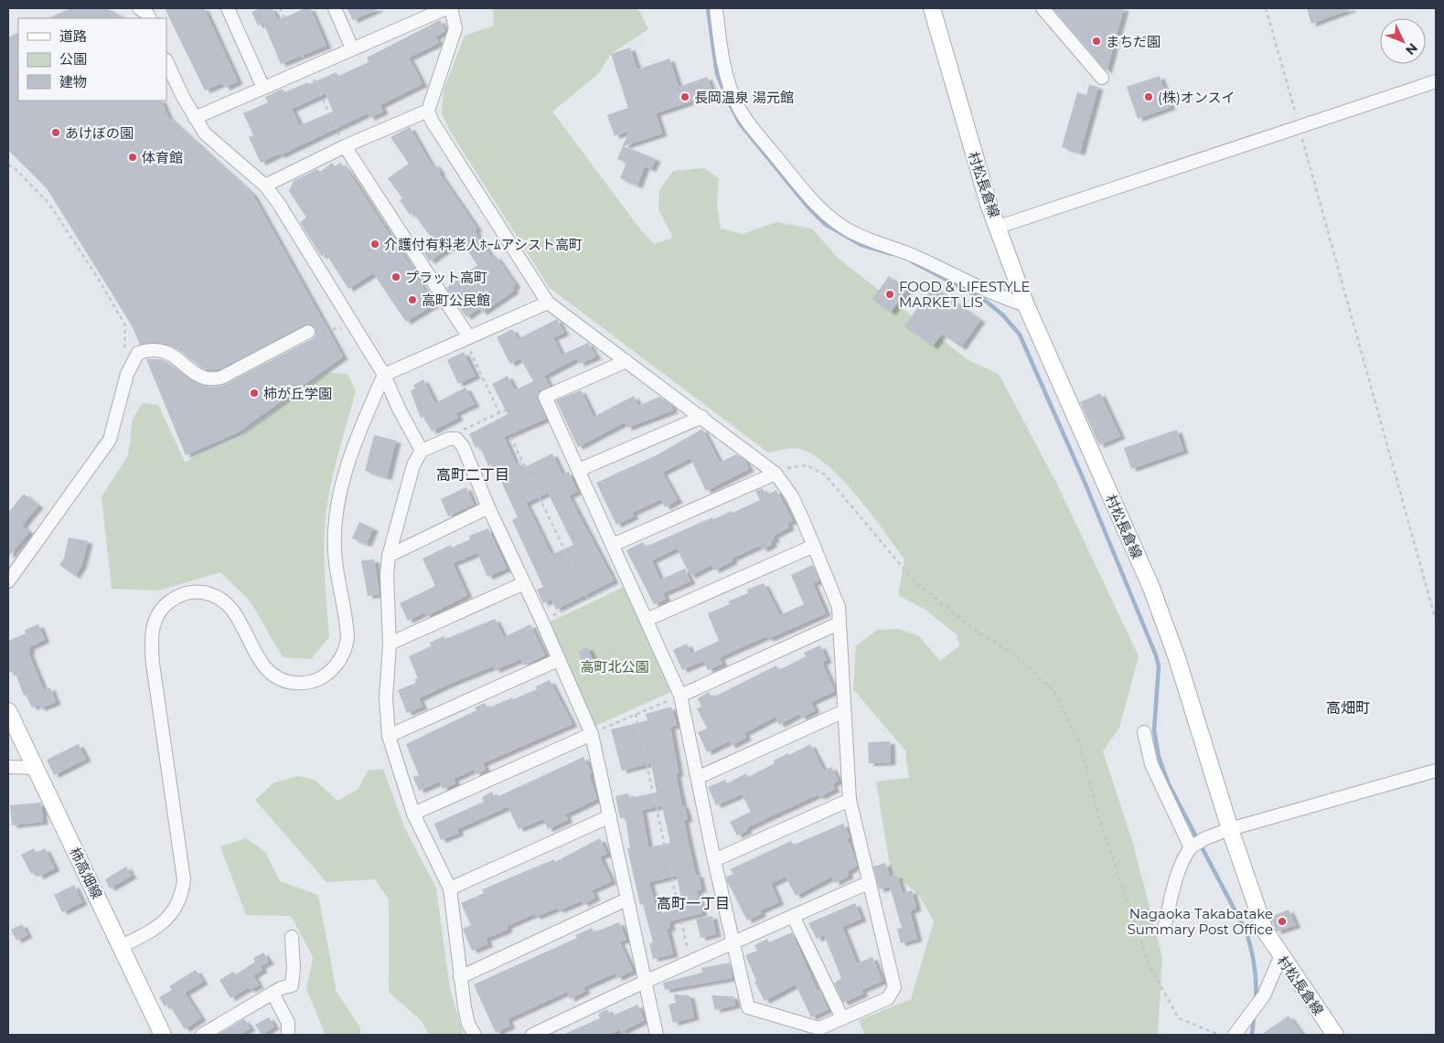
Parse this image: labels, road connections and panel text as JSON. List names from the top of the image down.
{
  "streets": {
    "main road": ["村松長倉線", "柿高畑線"]
  },
  "districts": ["高町二丁目", "高畑町", "高町一丁目"],
  "parks": ["高町北公園"],
  "places": [
    "まちだ園",
    "長岡温泉 湯元館",
    "(株)オンスイ",
    "あけぼの園",
    "体育館",
    "介護付有料老人ﾎｰﾑアシスト高町",
    "プラット高町",
    "FOOD & LIFESTYLE MARKET LIS",
    "高町公民館",
    "柿が丘学園",
    "Nagaoka Takabatake Summary Post Office"
  ],
  "legend": ["道路", "公園", "建物"],
  "north": "bottom right"
}
